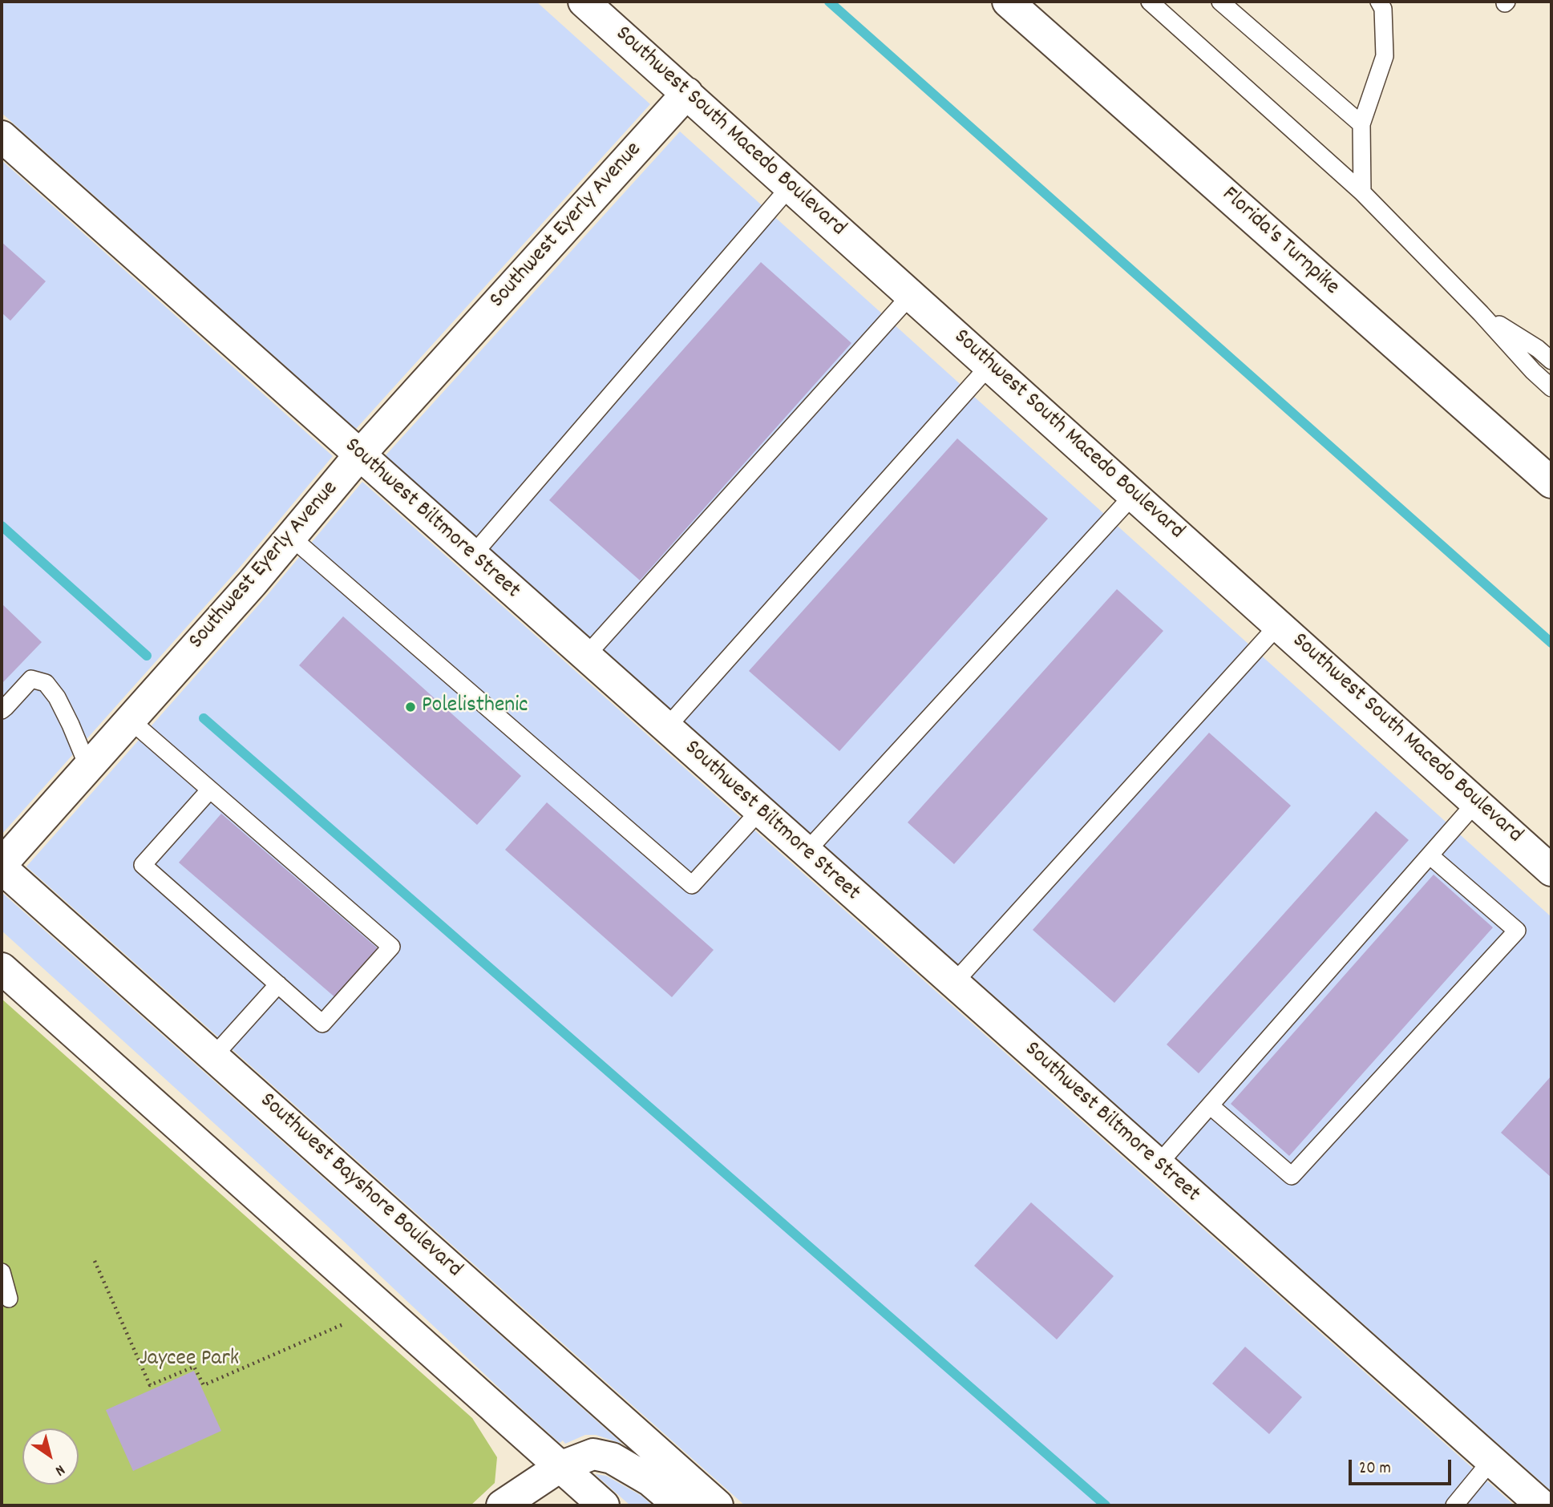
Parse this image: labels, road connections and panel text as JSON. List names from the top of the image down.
{
  "streets": {
    "main road": [
      "Southwest South Macedo Boulevard",
      "Southwest Eyerly Avenue",
      "Florida's Turnpike",
      "Southwest Biltmore Street",
      "Southwest Bayshore Boulevard"
    ]
  },
  "crossings": [
    ["Southwest South Macedo Boulevard", "Southwest Eyerly Avenue"],
    ["Southwest Eyerly Avenue", "Southwest Biltmore Street"],
    ["Southwest Eyerly Avenue", "Southwest Bayshore Boulevard"]
  ],
  "parks": ["Jaycee Park"],
  "places": ["Polelisthenic"],
  "scale_bar": "20 m",
  "north": "bottom right"
}
